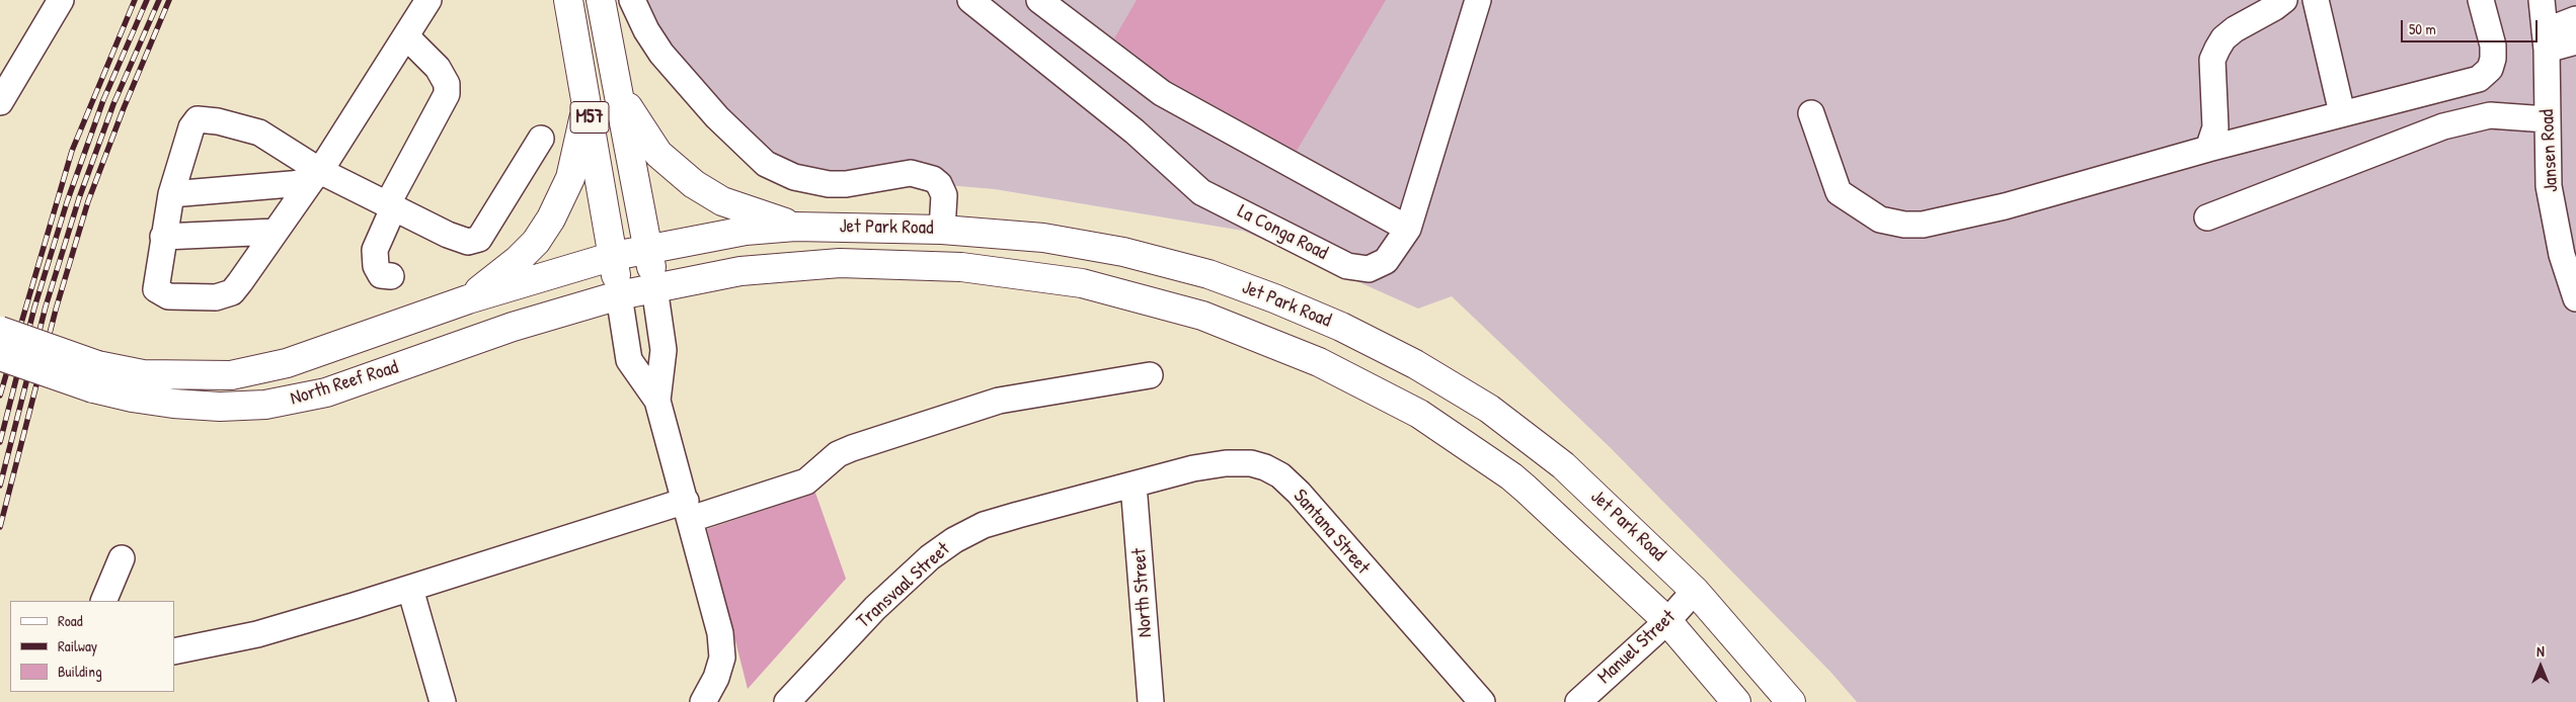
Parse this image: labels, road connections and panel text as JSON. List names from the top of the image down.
{
  "streets": {
    "main road": ["M57", "Jet Park Road", "North Reef Road"],
    "street": [
      "Jansen Road",
      "La Conga Road",
      "Santana Street",
      "Transvaal Street",
      "North Street",
      "Manuel Street"
    ]
  },
  "crossings": [
    ["M57", "Jet Park Road"],
    ["M57", "North Reef Road"],
    ["Jet Park Road", "North Reef Road"],
    ["Jet Park Road", "Manuel Street"],
    ["Santana Street", "Transvaal Street"],
    ["Santana Street", "North Street"],
    ["Transvaal Street", "North Street"]
  ],
  "legend": ["Road", "Railway", "Building"],
  "scale_bar": "50 m",
  "north": "top"
}
